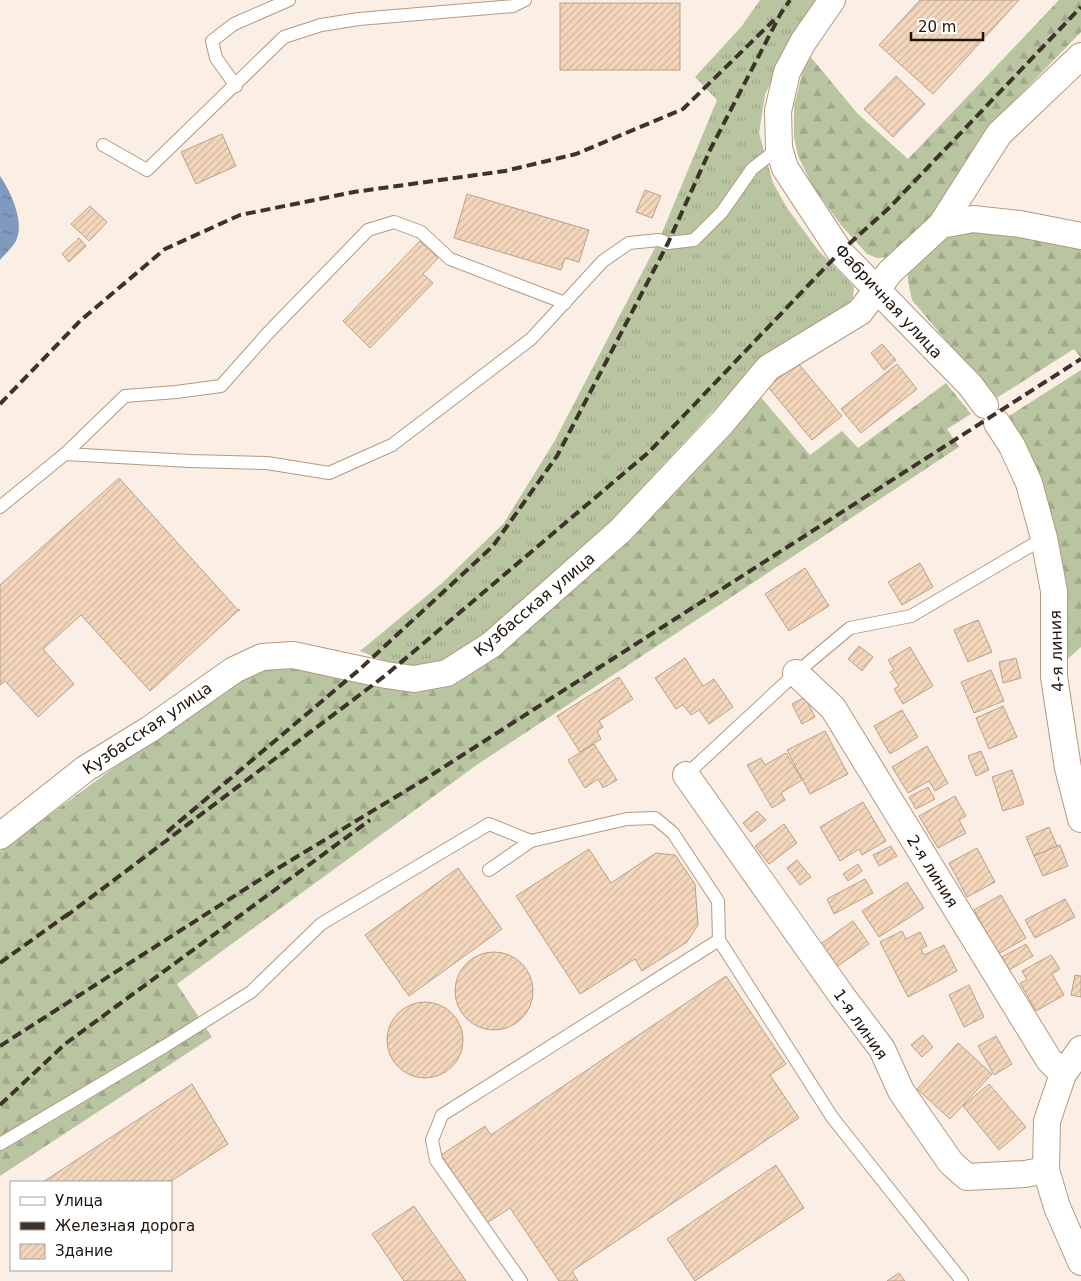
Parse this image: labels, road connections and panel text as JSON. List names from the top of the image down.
{
  "streets": {
    "street": [
      "Фабричная улица",
      "Кузбасская улица",
      "4-я линия",
      "2-я линия",
      "1-я линия"
    ]
  },
  "crossings": [
    ["Фабричная улица", "Кузбасская улица"],
    ["Фабричная улица", "4-я линия"]
  ],
  "legend": ["Улица", "Железная дорога", "Здание"],
  "scale_bar": "20 m"
}
